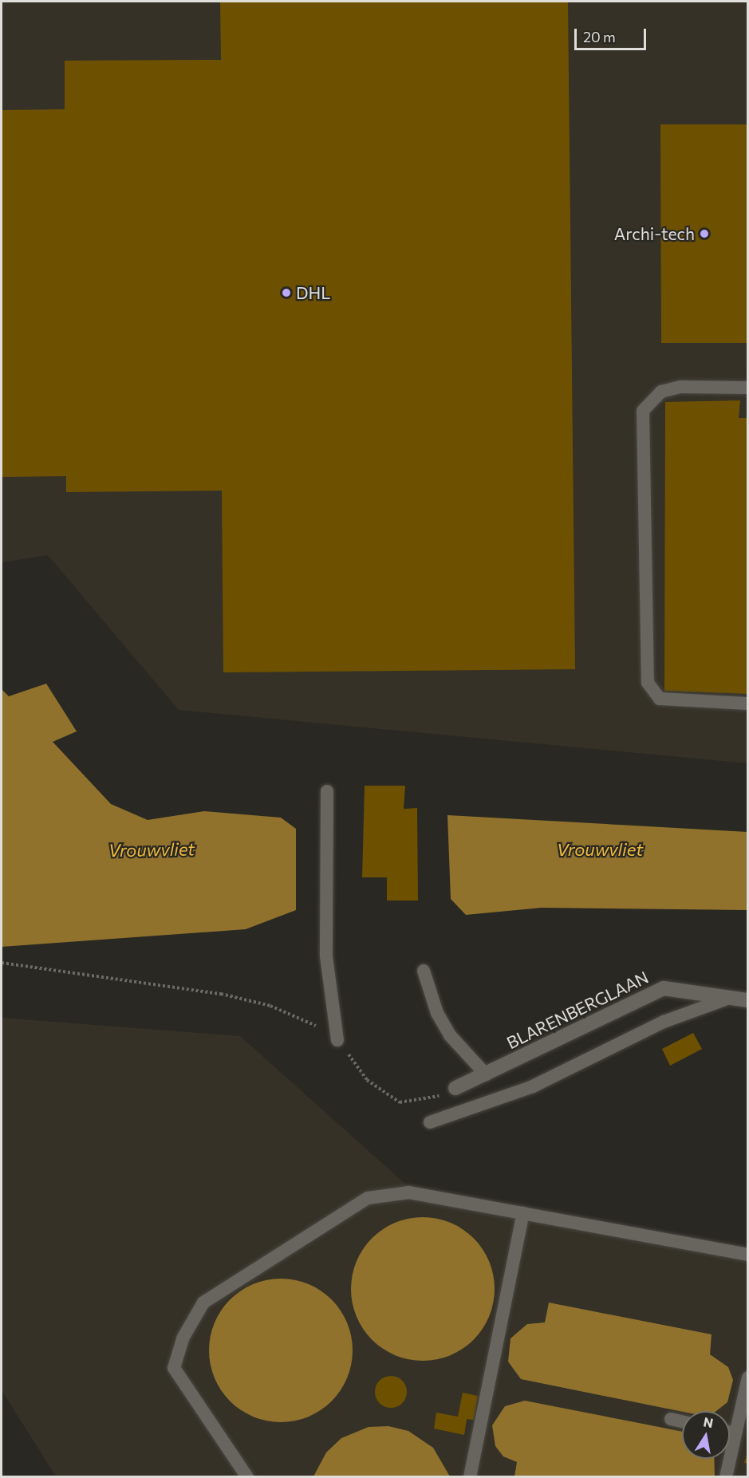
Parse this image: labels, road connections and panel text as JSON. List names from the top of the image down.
{
  "streets": {
    "street": ["BLARENBERGLAAN"]
  },
  "water": ["Vrouwvliet"],
  "places": ["Archi-tech", "DHL"],
  "scale_bar": "20 m",
  "north": "top"
}
